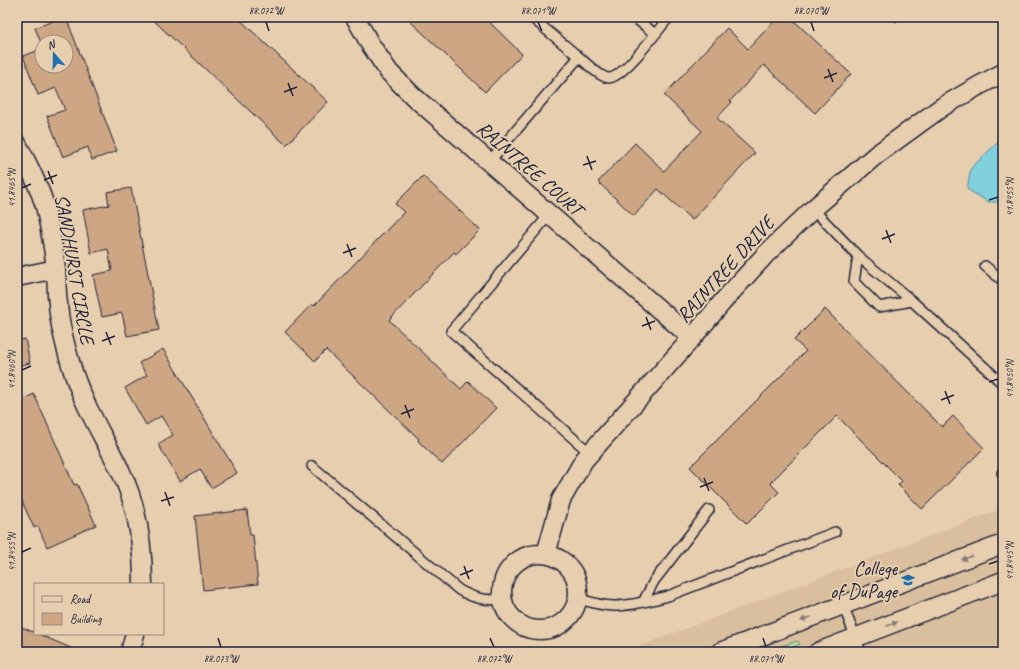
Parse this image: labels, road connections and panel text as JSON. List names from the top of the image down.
{
  "streets": {
    "street": ["RAINTREE COURT", "SANDHURST CIRCLE", "RAINTREE DRIVE"]
  },
  "crossings": [
    ["RAINTREE COURT", "RAINTREE DRIVE"]
  ],
  "places": {
    "school or university": ["College of DuPage"]
  },
  "legend": ["Road", "Building"],
  "north": "top",
  "coordinates": [
    "88.072°W",
    "88.071°W",
    "88.070°W",
    "41.8465°N",
    "41.8455°N",
    "41.8460°N",
    "41.8450°N",
    "41.8445°N",
    "88.073°W"
  ]
}
